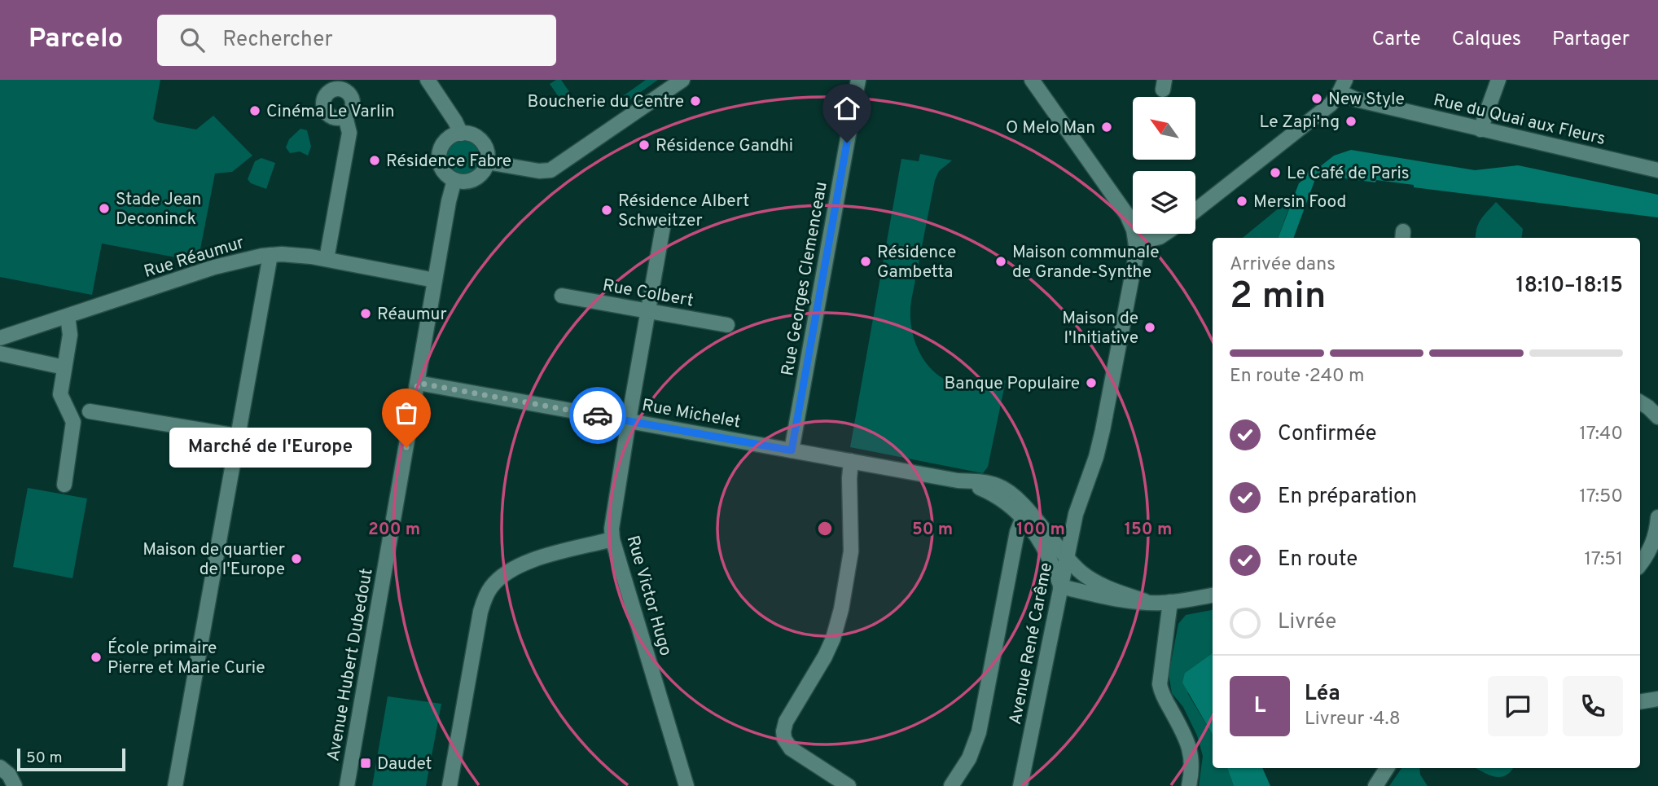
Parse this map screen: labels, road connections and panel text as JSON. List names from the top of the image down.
{
  "streets": {
    "street": [
      "Rue du Quai aux Fleurs",
      "Rue Réaumur",
      "Rue Georges Clemenceau",
      "Rue Colbert",
      "Rue Michelet",
      "Rue Victor Hugo",
      "Avenue René Carême",
      "Avenue Hubert Dubedout"
    ]
  },
  "crossings": [
    ["Rue Réaumur", "Avenue Hubert Dubedout"],
    ["Rue Georges Clemenceau", "Rue Michelet"],
    ["Rue Colbert", "Rue Victor Hugo"],
    ["Rue Michelet", "Rue Victor Hugo"],
    ["Rue Michelet", "Avenue René Carême"],
    ["Rue Michelet", "Avenue Hubert Dubedout"]
  ],
  "places": {
    "other": [
      "New Style",
      "Boucherie du Centre",
      "Cinéma Le Varlin",
      "Le Zapi'ng",
      "O Melo Man",
      "Résidence Gandhi",
      "Résidence Fabre",
      "Le Café de Paris",
      "Mersin Food",
      "Stade Jean Deconinck",
      "Résidence Albert Schweitzer",
      "Résidence Gambetta",
      "Maison communale de Grande-Synthe",
      "Réaumur",
      "Maison de l'Initiative",
      "Banque Populaire",
      "Marché de l'Europe",
      "Maison de quartier de l'Europe",
      "École primaire Pierre et Marie Curie"
    ],
    "transit": ["Daudet"]
  },
  "scale_bar": "50 m",
  "north": "top left",
  "page": {
    "header": "Parcelo",
    "search": "Rechercher",
    "nav": ["Carte", "Calques", "Partager"],
    "heading": ["2 min", "Arrivée dans", "18:10–18:15"],
    "panel": ["Léa", "Livreur · 4.8"],
    "bar": "En route · 240 m",
    "list": [
      ["Confirmée", "17:40"],
      ["En préparation", "17:50"],
      ["En route", "17:51"],
      "Livrée"
    ],
    "bubble": "Marché de l'Europe",
    "round": "L",
    "scale": "50 m"
  },
  "rings": [
    "50 m",
    "100 m",
    "150 m",
    "200 m"
  ]
}
